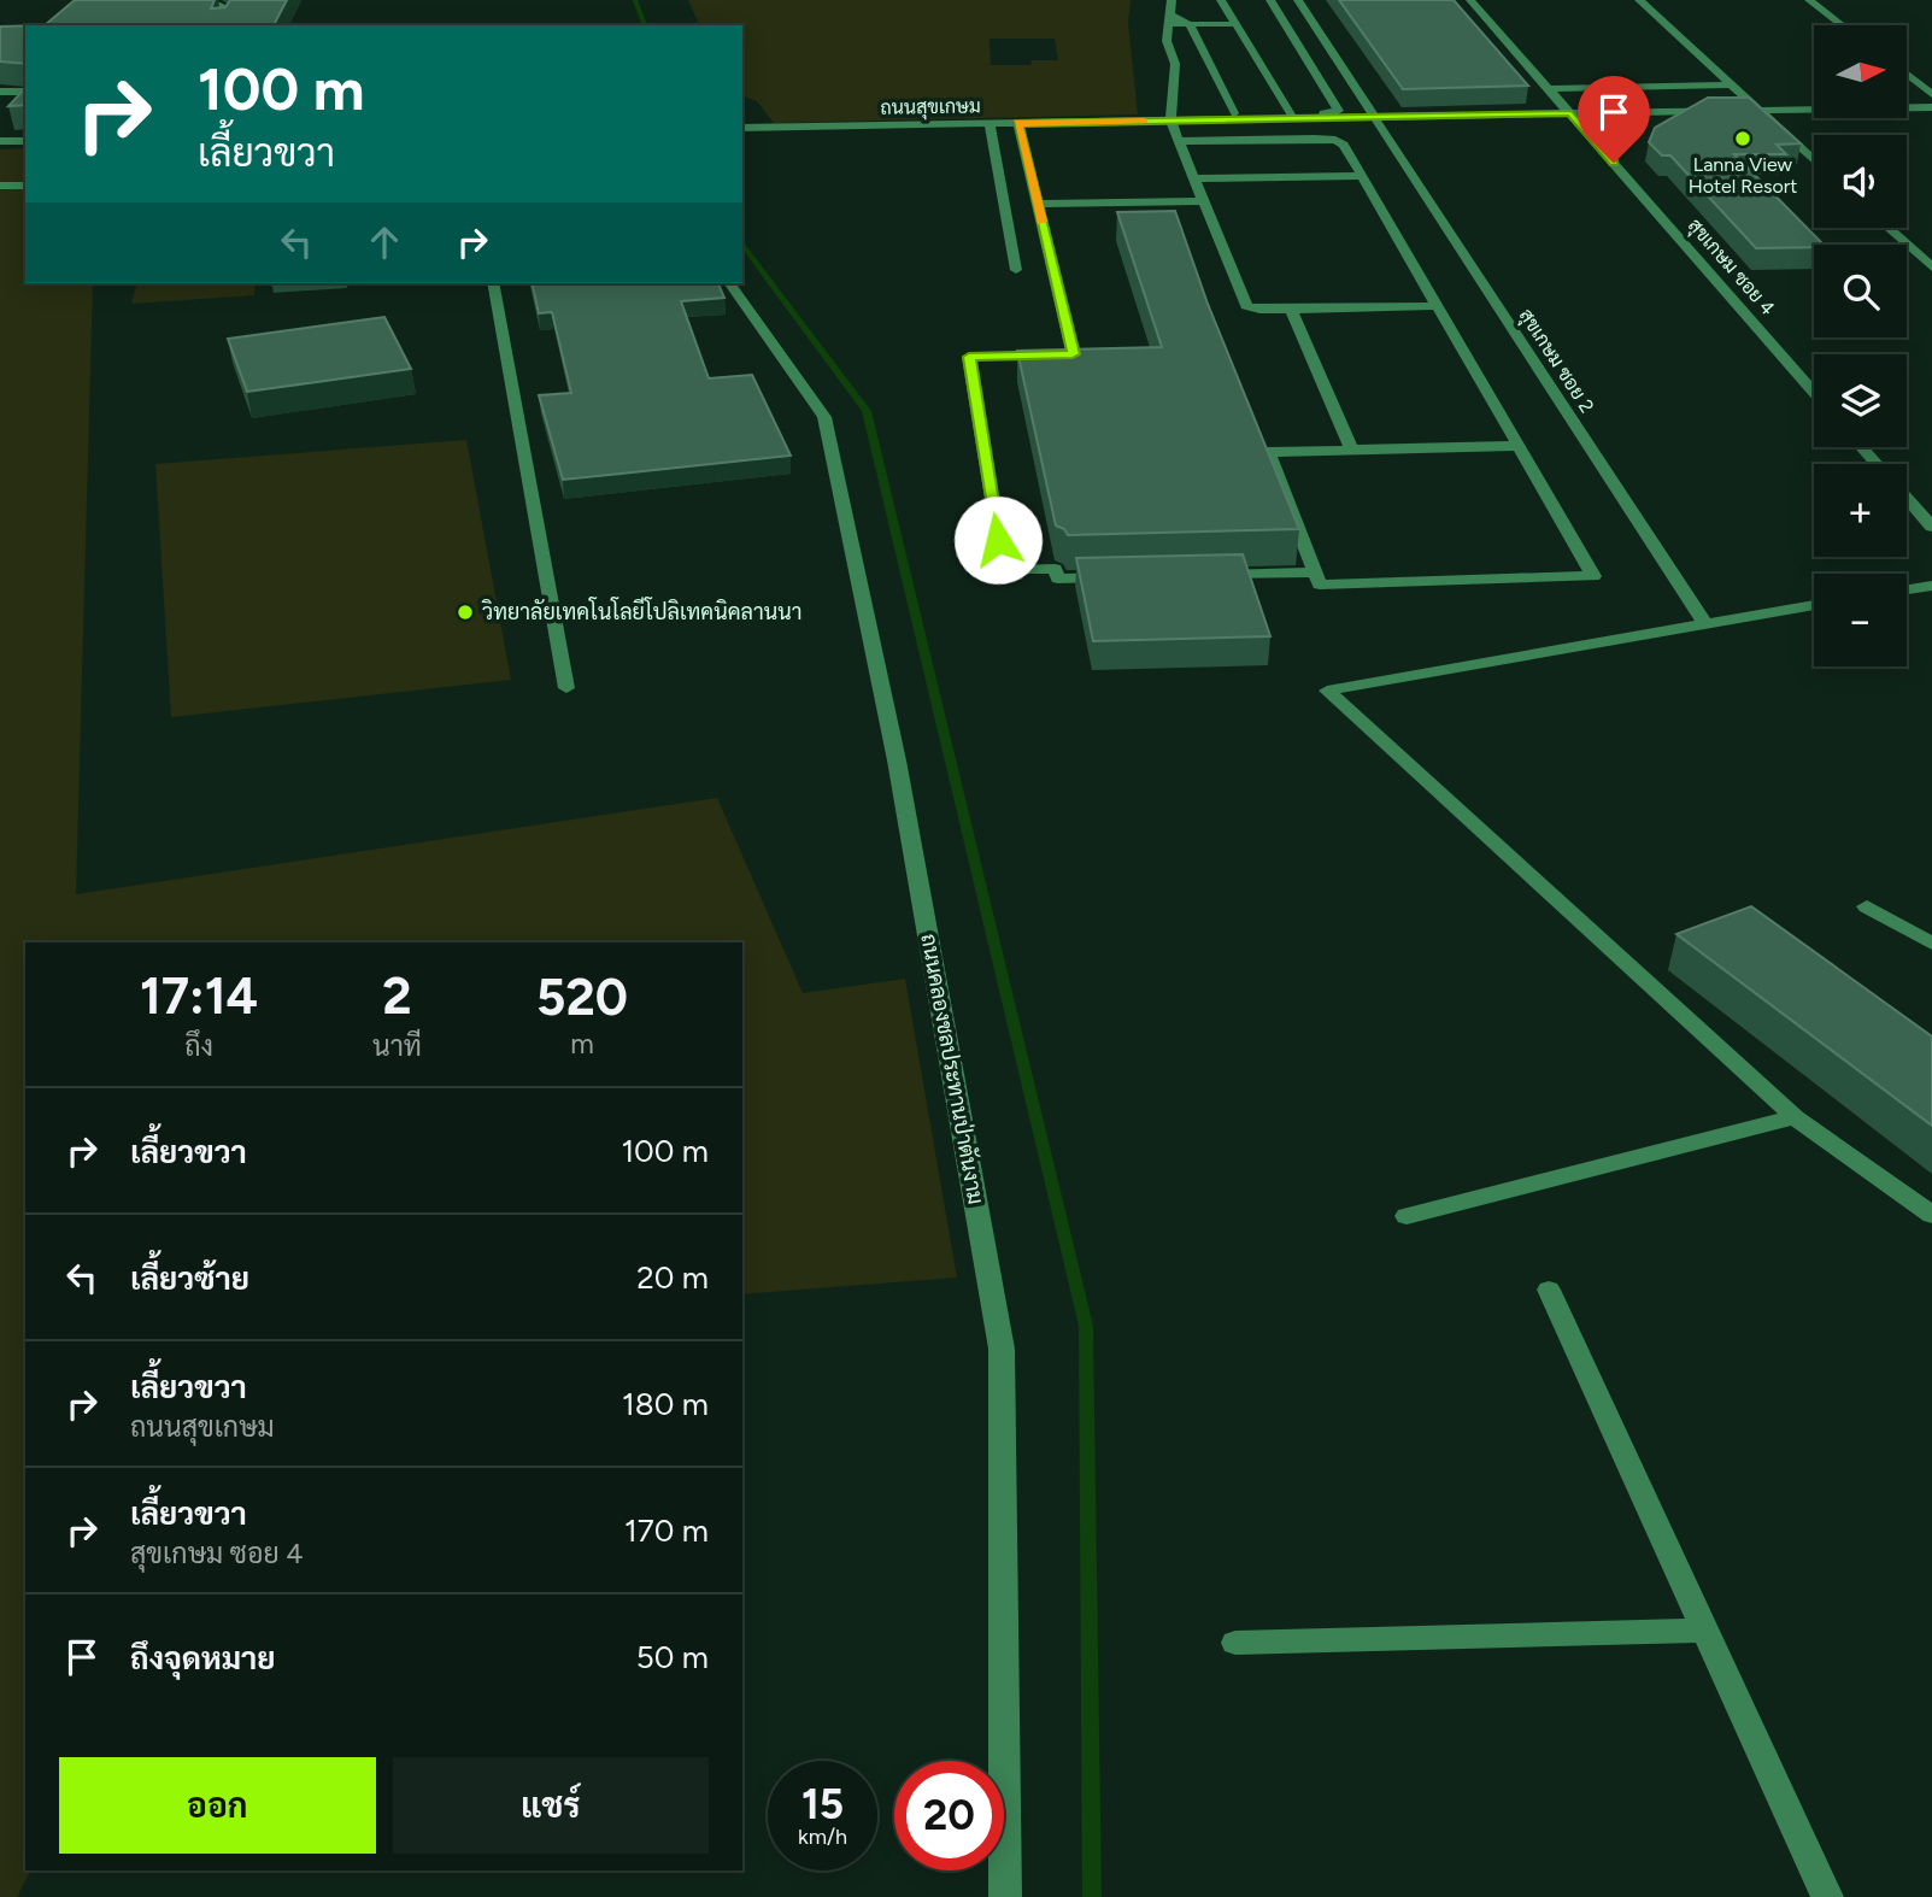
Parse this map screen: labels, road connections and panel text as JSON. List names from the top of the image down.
{
  "streets": {
    "street": [
      "ถนนสุขเกษม",
      "สุขเกษม ซอย 4",
      "สุขเกษม ซอย 2",
      "ถนนคลองชลประทานป่าตันงาม"
    ]
  },
  "crossings": [
    ["ถนนสุขเกษม", "สุขเกษม ซอย 4"],
    ["ถนนสุขเกษม", "สุขเกษม ซอย 2"]
  ],
  "places": ["Lanna View Hotel Resort", "วิทยาลัยเทคโนโลยีโปลิเทคนิคลานนา"],
  "north": "right",
  "page": {
    "map_buttons": ["+", "−"],
    "turn": ["100 m", "เลี้ยวขวา"],
    "eta": [
      "17:14",
      "ถึง",
      "2",
      "นาที",
      "520",
      "m"
    ],
    "list": [
      {
        "name": "เลี้ยวขวา",
        "value": "100 m"
      },
      {
        "name": "เลี้ยวซ้าย",
        "value": "20 m"
      },
      {
        "name": "เลี้ยวขวา",
        "note": "ถนนสุขเกษม",
        "value": "180 m"
      },
      {
        "name": "เลี้ยวขวา",
        "note": "สุขเกษม ซอย 4",
        "value": "170 m"
      },
      {
        "name": "ถึงจุดหมาย",
        "value": "50 m"
      }
    ],
    "buttons": ["ออก", "แชร์"],
    "speed": "15 km/h",
    "limit": "20"
  }
}
